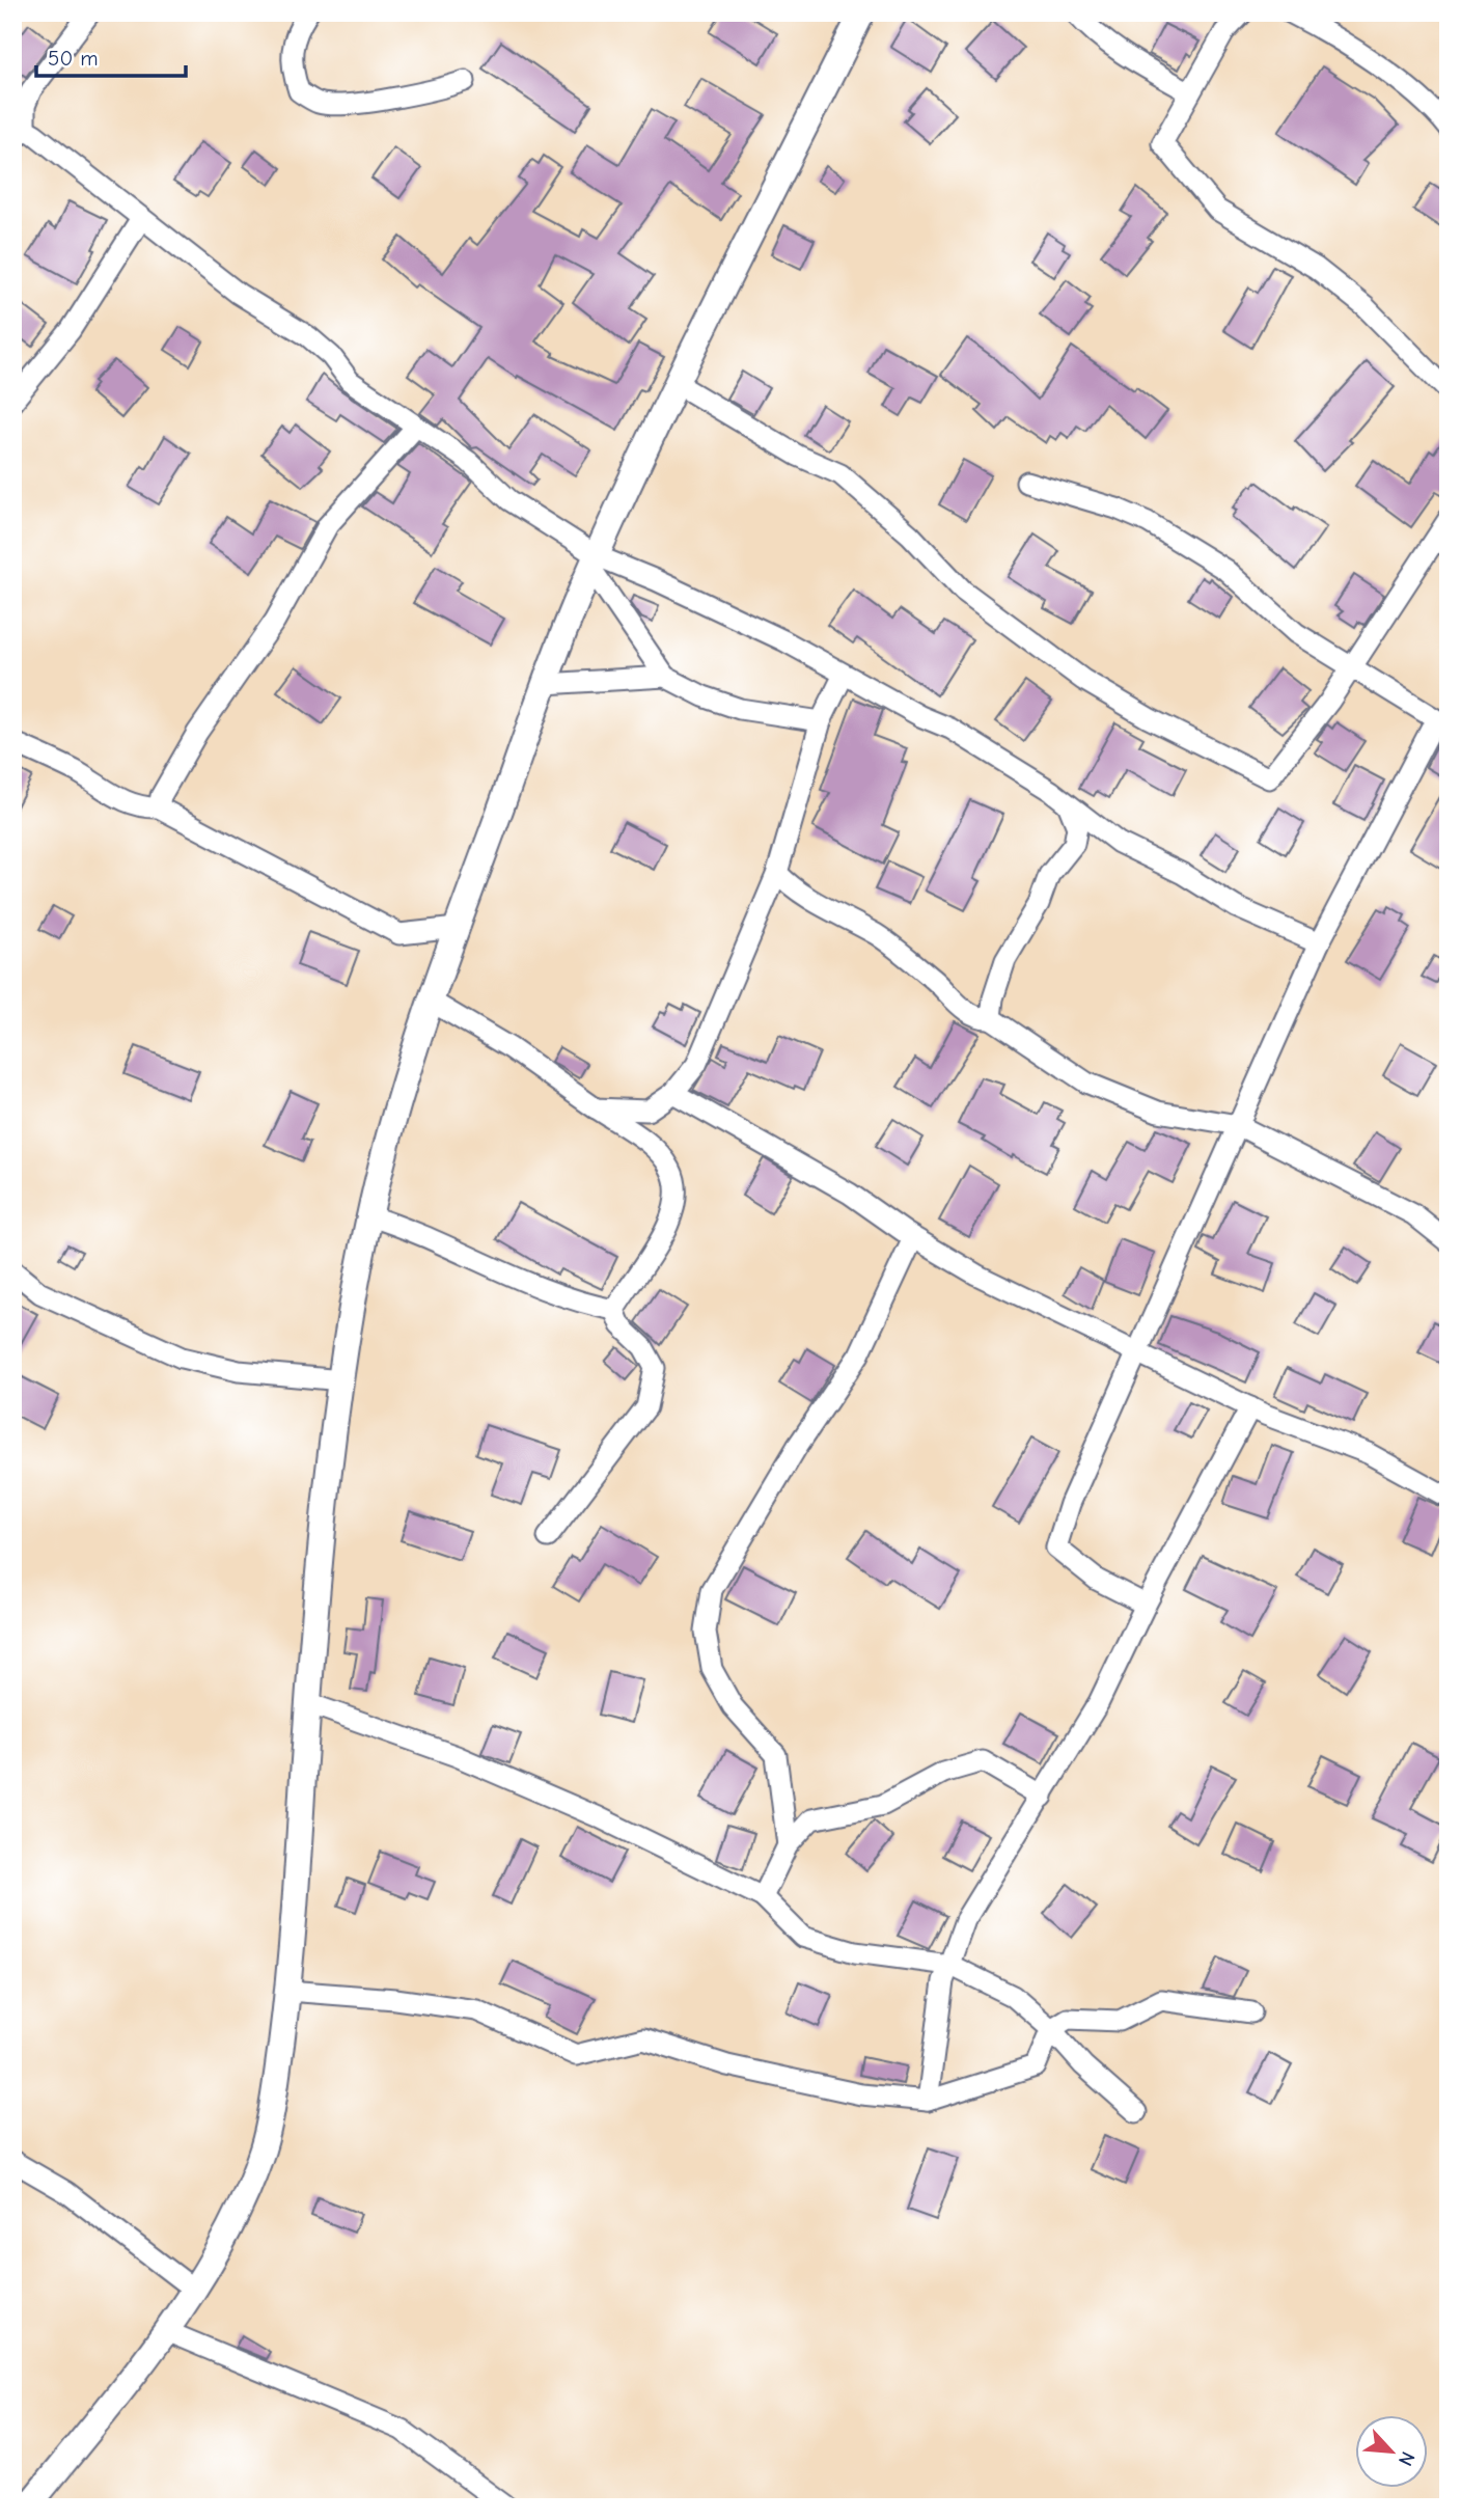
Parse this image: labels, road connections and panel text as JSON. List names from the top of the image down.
{
  "scale_bar": "50 m",
  "north": "bottom right"
}
